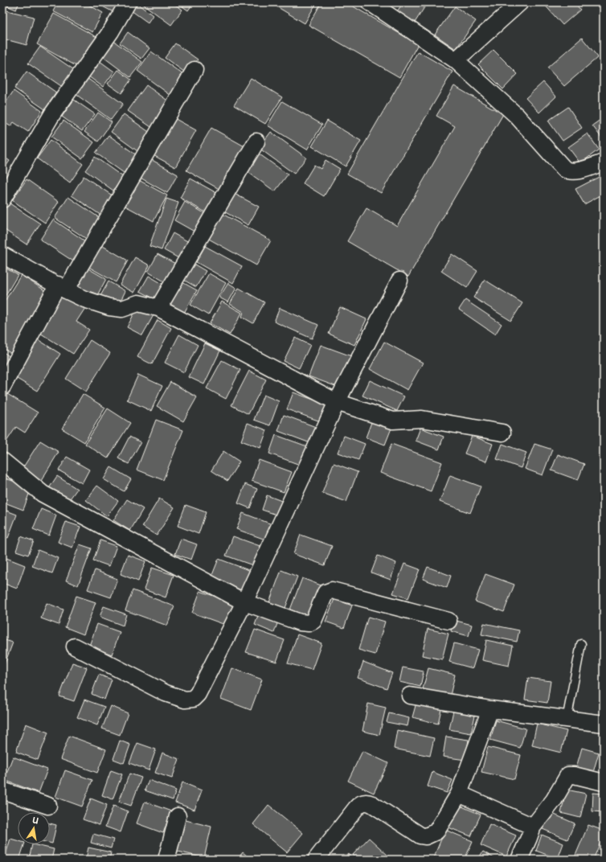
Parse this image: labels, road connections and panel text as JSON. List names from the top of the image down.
{
  "north": "top"
}
